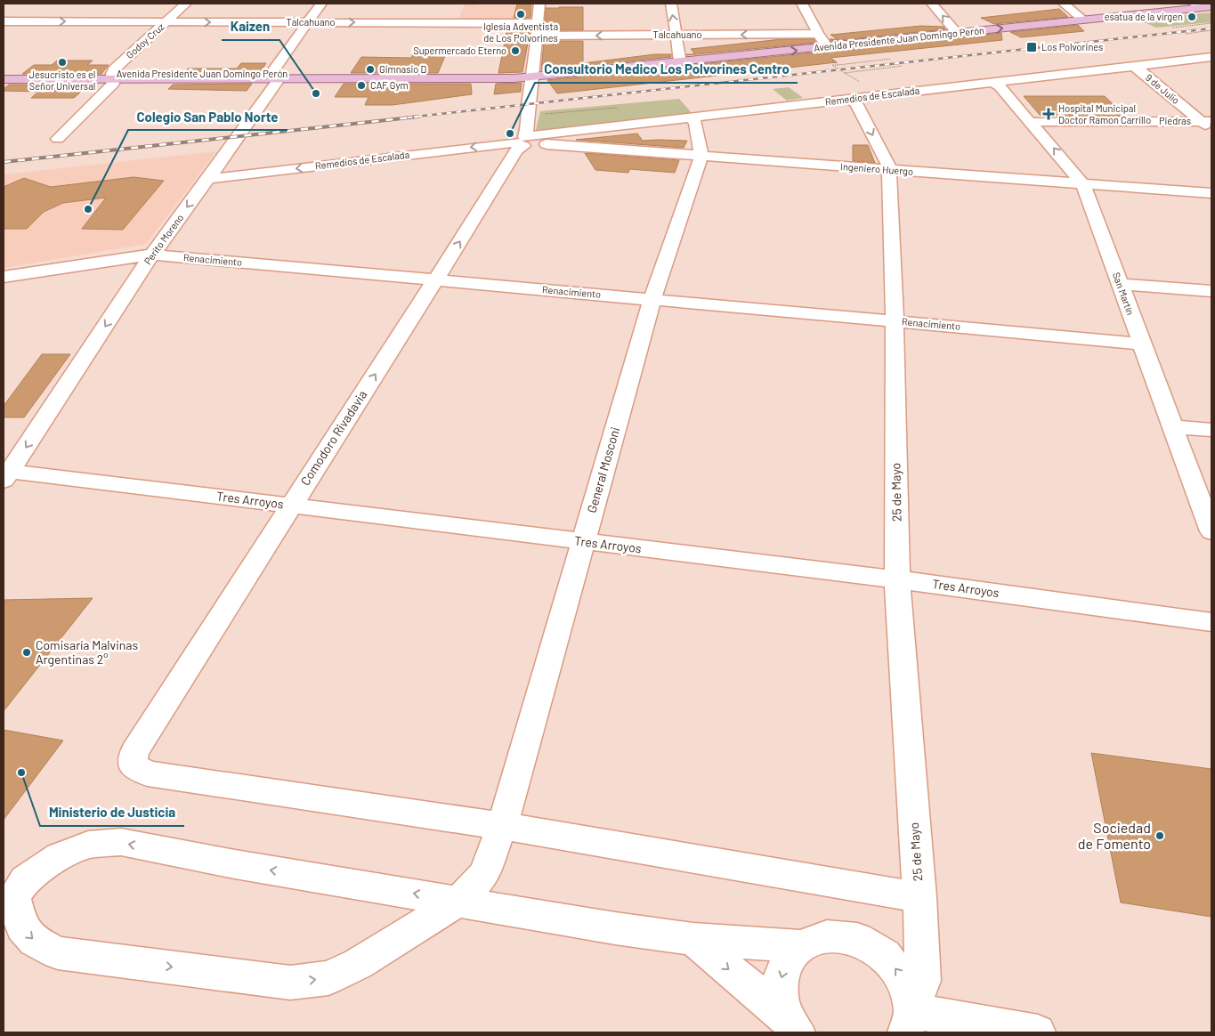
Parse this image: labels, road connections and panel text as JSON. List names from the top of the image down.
{
  "streets": {
    "main road": ["Avenida Presidente Juan Domingo Perón"],
    "street": [
      "Talcahuano",
      "Godoy Cruz",
      "9 de Julio",
      "Remedios de Escalada",
      "Piedras",
      "Ingeniero Huergo",
      "Perito Moreno",
      "Renacimiento",
      "San Martín",
      "Comodoro Rivadavia",
      "General Mosconi",
      "25 de Mayo",
      "Tres Arroyos"
    ]
  },
  "crossings": [
    ["Talcahuano", "Godoy Cruz"],
    ["Talcahuano", "Perito Moreno"],
    ["Avenida Presidente Juan Domingo Perón", "Godoy Cruz"],
    ["Avenida Presidente Juan Domingo Perón", "Perito Moreno"],
    ["9 de Julio", "Remedios de Escalada"],
    ["9 de Julio", "Piedras"],
    ["Remedios de Escalada", "Ingeniero Huergo"],
    ["Remedios de Escalada", "Perito Moreno"],
    ["Remedios de Escalada", "San Martín"],
    ["Remedios de Escalada", "Comodoro Rivadavia"],
    ["Remedios de Escalada", "General Mosconi"],
    ["Remedios de Escalada", "25 de Mayo"],
    ["Piedras", "San Martín"],
    ["Ingeniero Huergo", "San Martín"],
    ["Ingeniero Huergo", "Comodoro Rivadavia"],
    ["Ingeniero Huergo", "General Mosconi"],
    ["Ingeniero Huergo", "25 de Mayo"],
    ["Perito Moreno", "Renacimiento"],
    ["Perito Moreno", "Tres Arroyos"],
    ["Renacimiento", "San Martín"],
    ["Renacimiento", "Comodoro Rivadavia"],
    ["Renacimiento", "General Mosconi"],
    ["Renacimiento", "25 de Mayo"],
    ["Comodoro Rivadavia", "General Mosconi"],
    ["Comodoro Rivadavia", "Tres Arroyos"],
    ["General Mosconi", "Tres Arroyos"],
    ["25 de Mayo", "Tres Arroyos"]
  ],
  "one_way": ["Perito Moreno", "Comodoro Rivadavia"],
  "places": {
    "other": [
      "Iglesia Adventista de Los Polvorines",
      "esatua de la virgen",
      "Supermercado Eterno",
      "Jesucristo es el Señor Universal",
      "Gimnasio D",
      "CAF Gym",
      "Kaizen",
      "Consultorio Medico Los Polvorines Centro",
      "Colegio San Pablo Norte",
      "Comisaría Malvinas Argentinas 2°",
      "Ministerio de Justicia",
      "Sociedad de Fomento"
    ],
    "transit": ["Los Polvorines"],
    "health": ["Hospital Municipal Doctor Ramon Carrillo"]
  }
}
